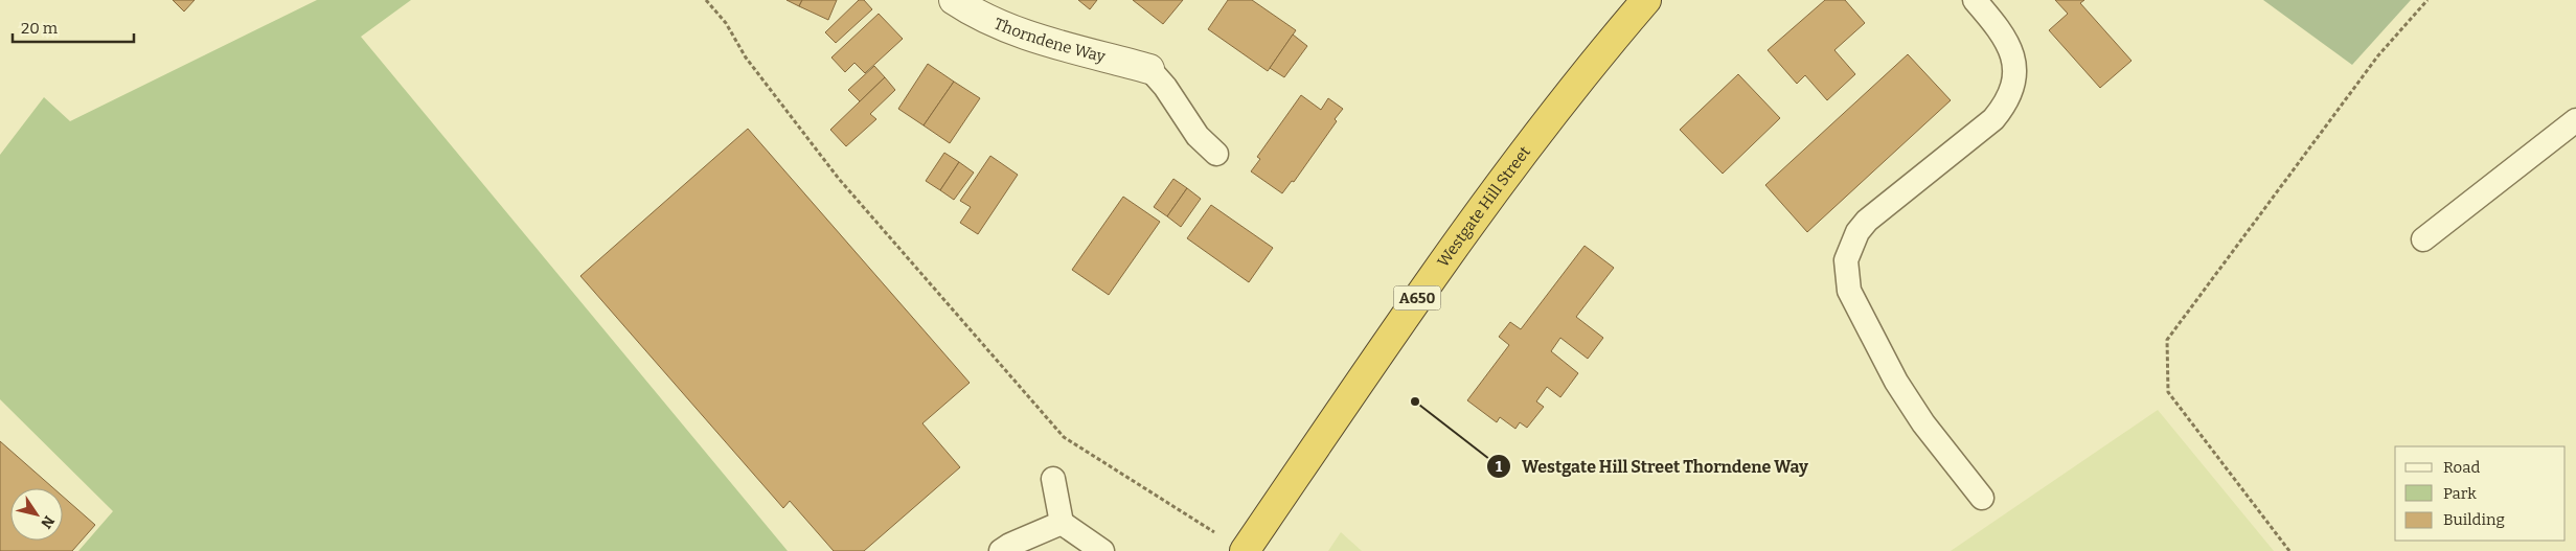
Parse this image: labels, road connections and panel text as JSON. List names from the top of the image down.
{
  "streets": {
    "highway": ["Westgate Hill Street", "A650"],
    "street": ["Thorndene Way"]
  },
  "places": ["Westgate Hill Street Thorndene Way"],
  "legend": ["Road", "Park", "Building"],
  "scale_bar": "20 m",
  "north": "bottom right"
}
